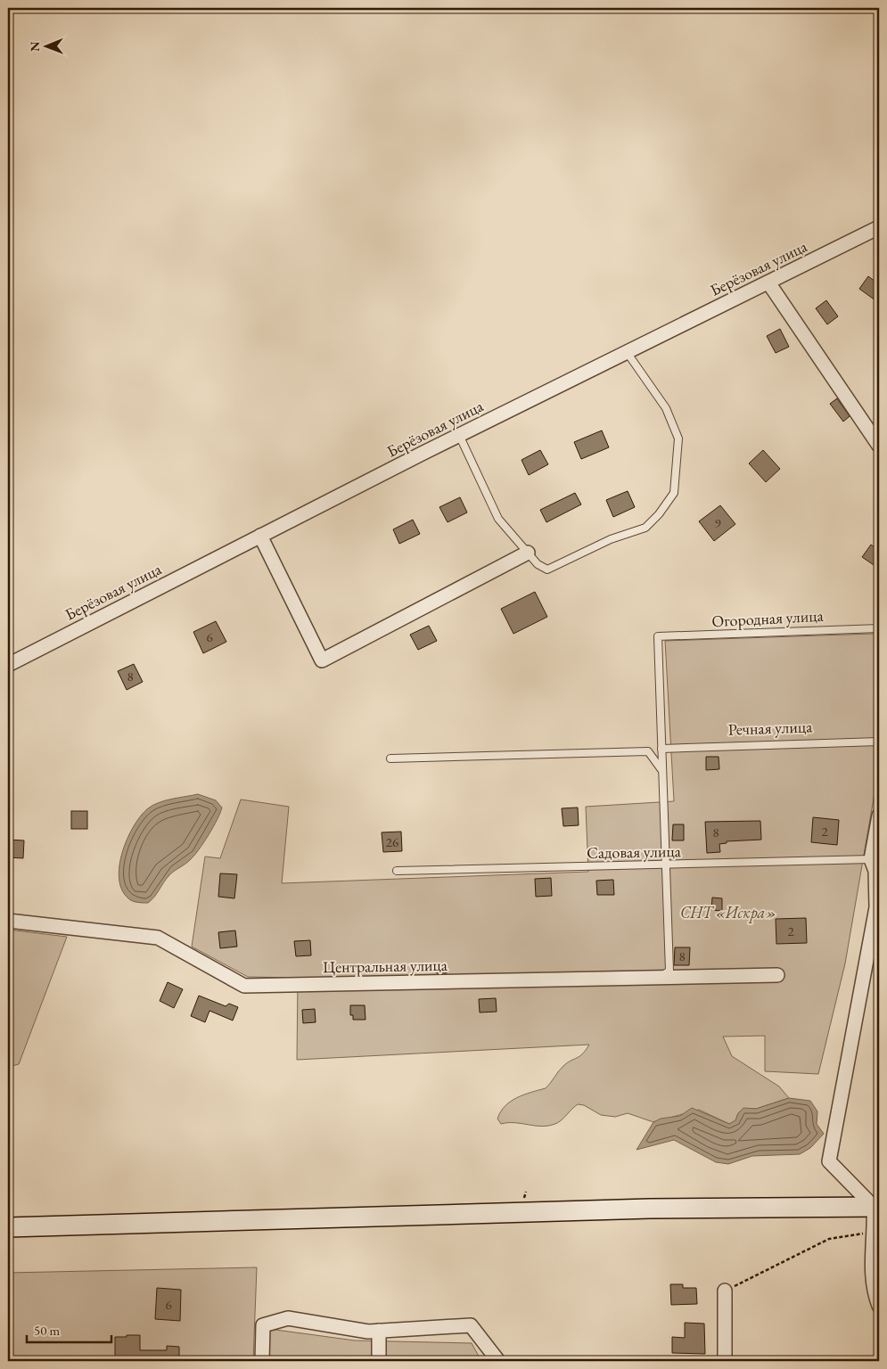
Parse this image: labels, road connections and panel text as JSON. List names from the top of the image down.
{
  "streets": {
    "street": ["Берёзовая улица", "Центральная улица"],
    "lane": ["Огородная улица", "Речная улица", "Садовая улица"]
  },
  "crossings": [
    ["Огородная улица", "Речная улица"]
  ],
  "parks": ["СНТ «Искра»"],
  "house_numbers": [
    "9",
    "6",
    "8",
    "2",
    "8",
    "26",
    "2",
    "8",
    "6"
  ],
  "scale_bar": "50 m",
  "north": "left"
}
